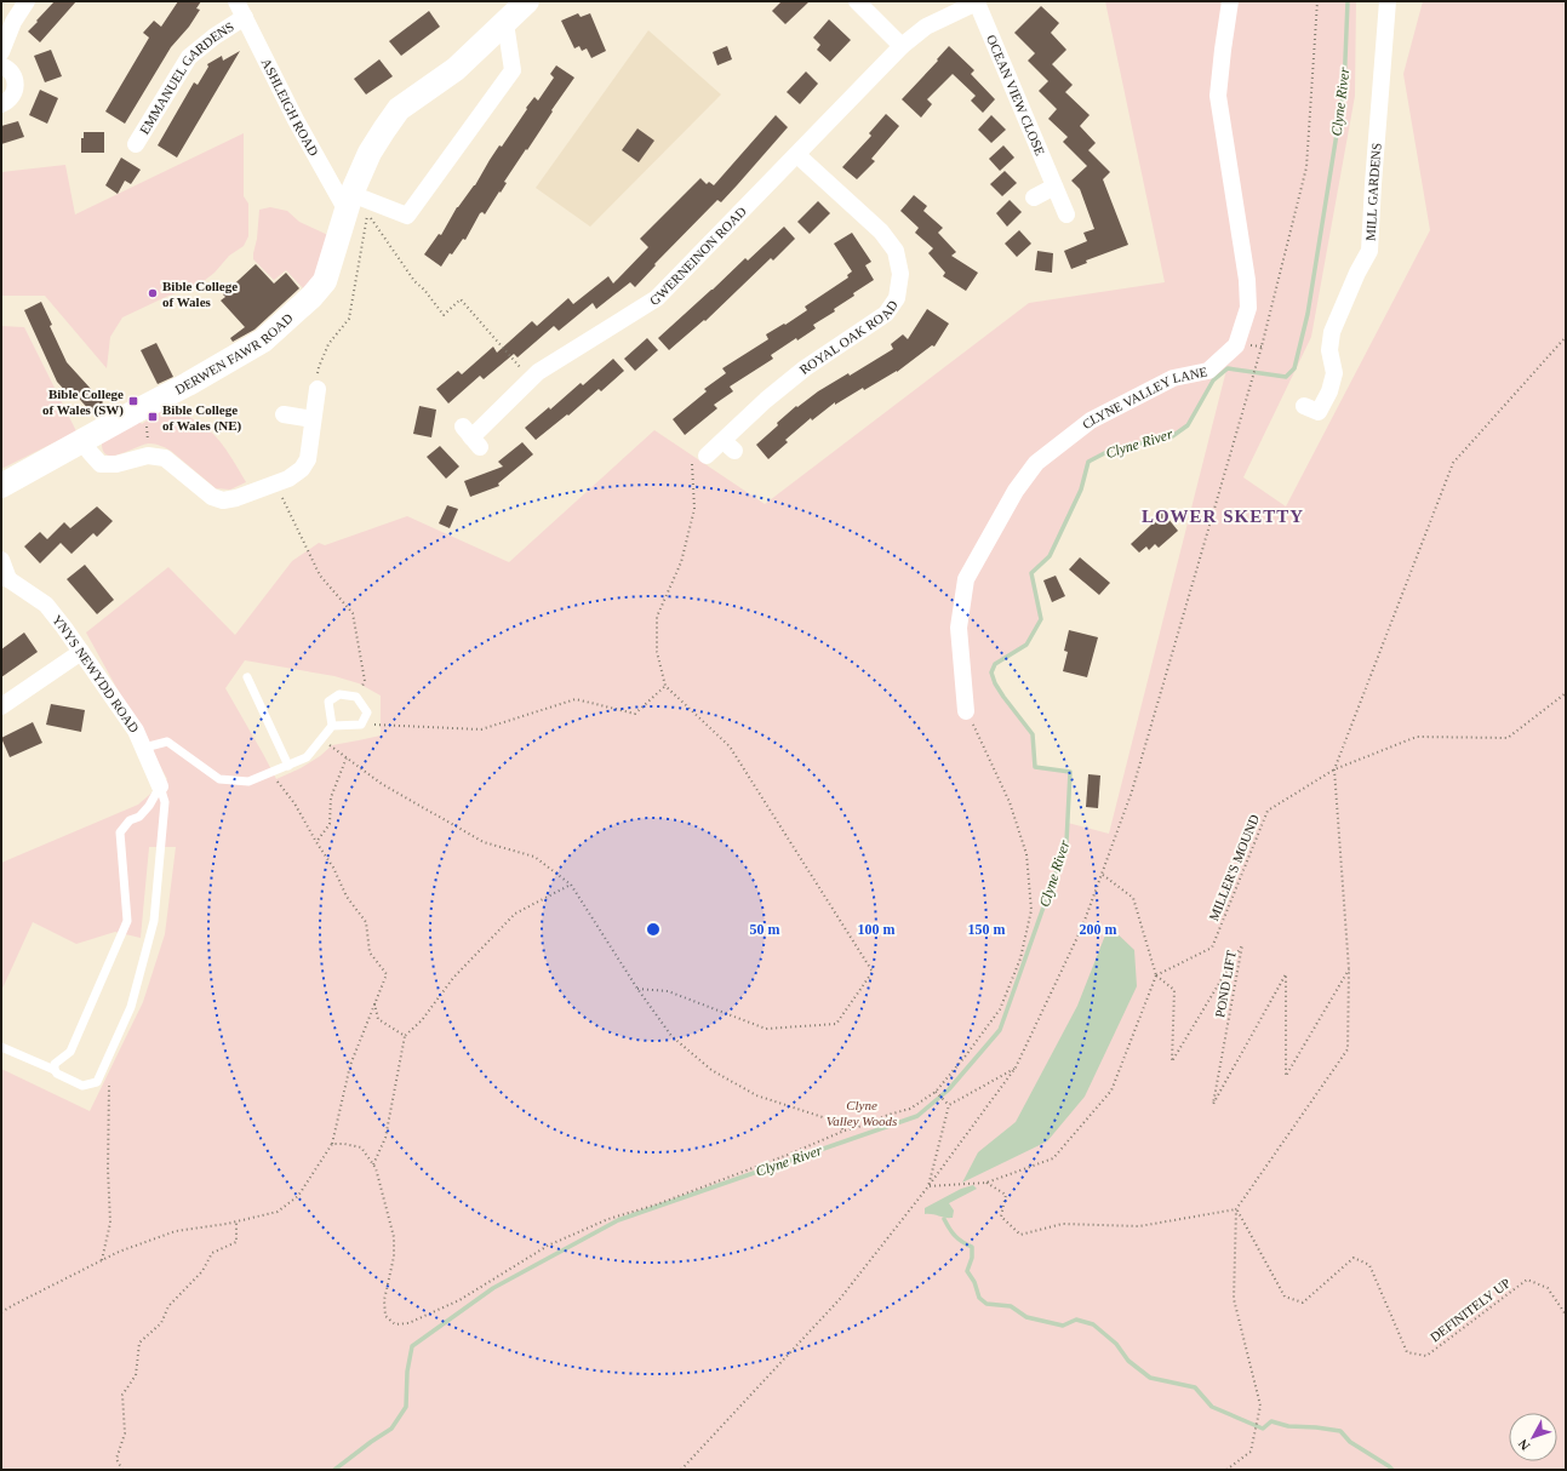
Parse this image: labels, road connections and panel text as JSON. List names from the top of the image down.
{
  "streets": {
    "main road": ["DERWEN FAWR ROAD"],
    "street": [
      "EMMANUEL GARDENS",
      "OCEAN VIEW CLOSE",
      "ASHLEIGH ROAD",
      "MILL GARDENS",
      "GWERNEINON ROAD",
      "ROYAL OAK ROAD",
      "CLYNE VALLEY LANE",
      "YNYS NEWYDD ROAD"
    ],
    "path": ["MILLER'S MOUND", "POND LIFT", "DEFINITELY UP"]
  },
  "crossings": [
    ["EMMANUEL GARDENS", "ASHLEIGH ROAD"],
    ["OCEAN VIEW CLOSE", "GWERNEINON ROAD"],
    ["ASHLEIGH ROAD", "DERWEN FAWR ROAD"],
    ["GWERNEINON ROAD", "ROYAL OAK ROAD"],
    ["MILLER'S MOUND", "POND LIFT"]
  ],
  "districts": ["LOWER SKETTY"],
  "water": ["Clyne River"],
  "parks": ["Clyne Valley Woods"],
  "places": {
    "other": ["Bible College of Wales"],
    "transit": ["Bible College of Wales (SW)", "Bible College of Wales (NE)"]
  },
  "north": "bottom left",
  "rings": [
    "50 m",
    "100 m",
    "150 m",
    "200 m"
  ]
}
